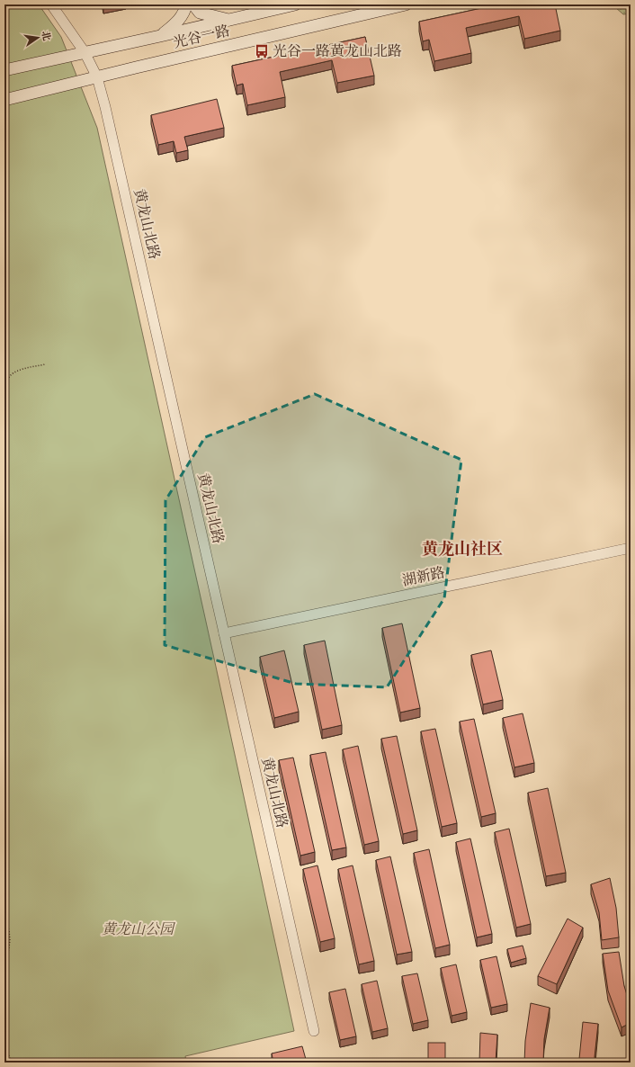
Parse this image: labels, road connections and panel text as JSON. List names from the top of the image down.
{
  "streets": {
    "main road": ["光谷一路"],
    "street": ["黄龙山北路", "湖新路"]
  },
  "crossings": [
    ["光谷一路", "黄龙山北路"],
    ["黄龙山北路", "湖新路"]
  ],
  "districts": ["黄龙山社区"],
  "parks": ["黄龙山公园"],
  "places": {
    "bus stop": ["光谷一路黄龙山北路"]
  },
  "north": "right"
}
